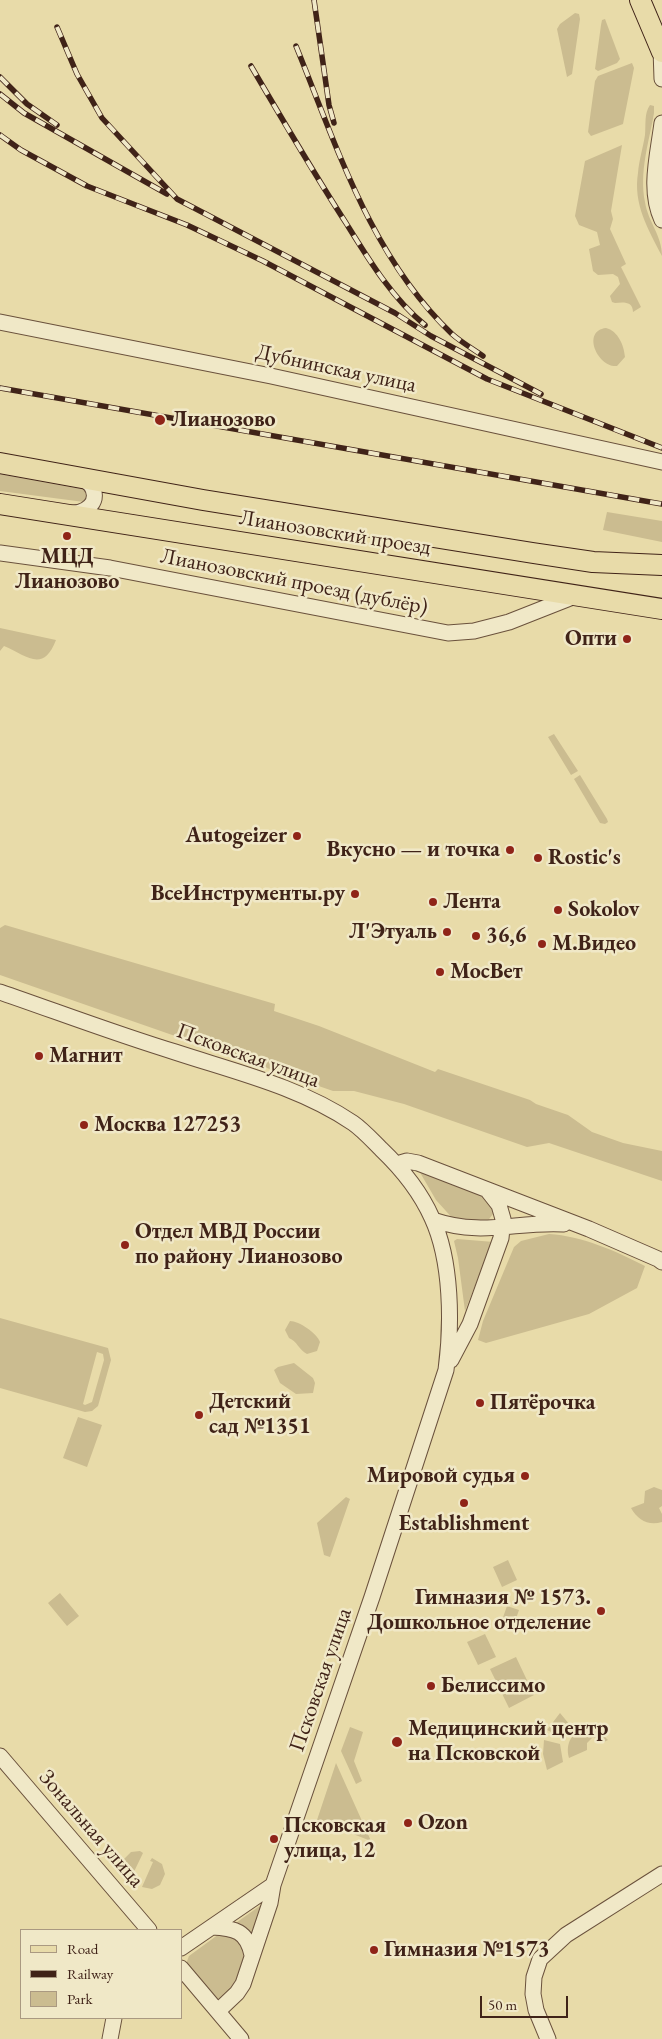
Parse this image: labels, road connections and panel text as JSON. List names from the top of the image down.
{
  "streets": {
    "main road": ["Лианозовский проезд"],
    "street": [
      "Дубнинская улица",
      "Лианозовский проезд (дублёр)",
      "Псковская улица",
      "Зональная улица"
    ]
  },
  "crossings": [
    ["Лианозовский проезд", "Лианозовский проезд (дублёр)"]
  ],
  "places": [
    "Лианозово",
    "МЦД Лианозово",
    "Опти",
    "Autogeizer",
    "Вкусно — и точка",
    "Rostic's",
    "ВсеИнструменты.ру",
    "Лента",
    "Sokolov",
    "Л'Этуаль",
    "36,6",
    "М.Видео",
    "МосВет",
    "Магнит",
    "Москва 127253",
    "Отдел МВД России по району Лианозово",
    "Пятёрочка",
    "Детский сад №1351",
    "Мировой судья",
    "Establishment",
    "Гимназия № 1573. Дошкольное отделение",
    "Белиссимо",
    "Медицинский центр на Псковской",
    "Ozon",
    "Псковская улица, 12",
    "Гимназия №1573"
  ],
  "legend": ["Road", "Railway", "Park"],
  "scale_bar": "50 m"
}
